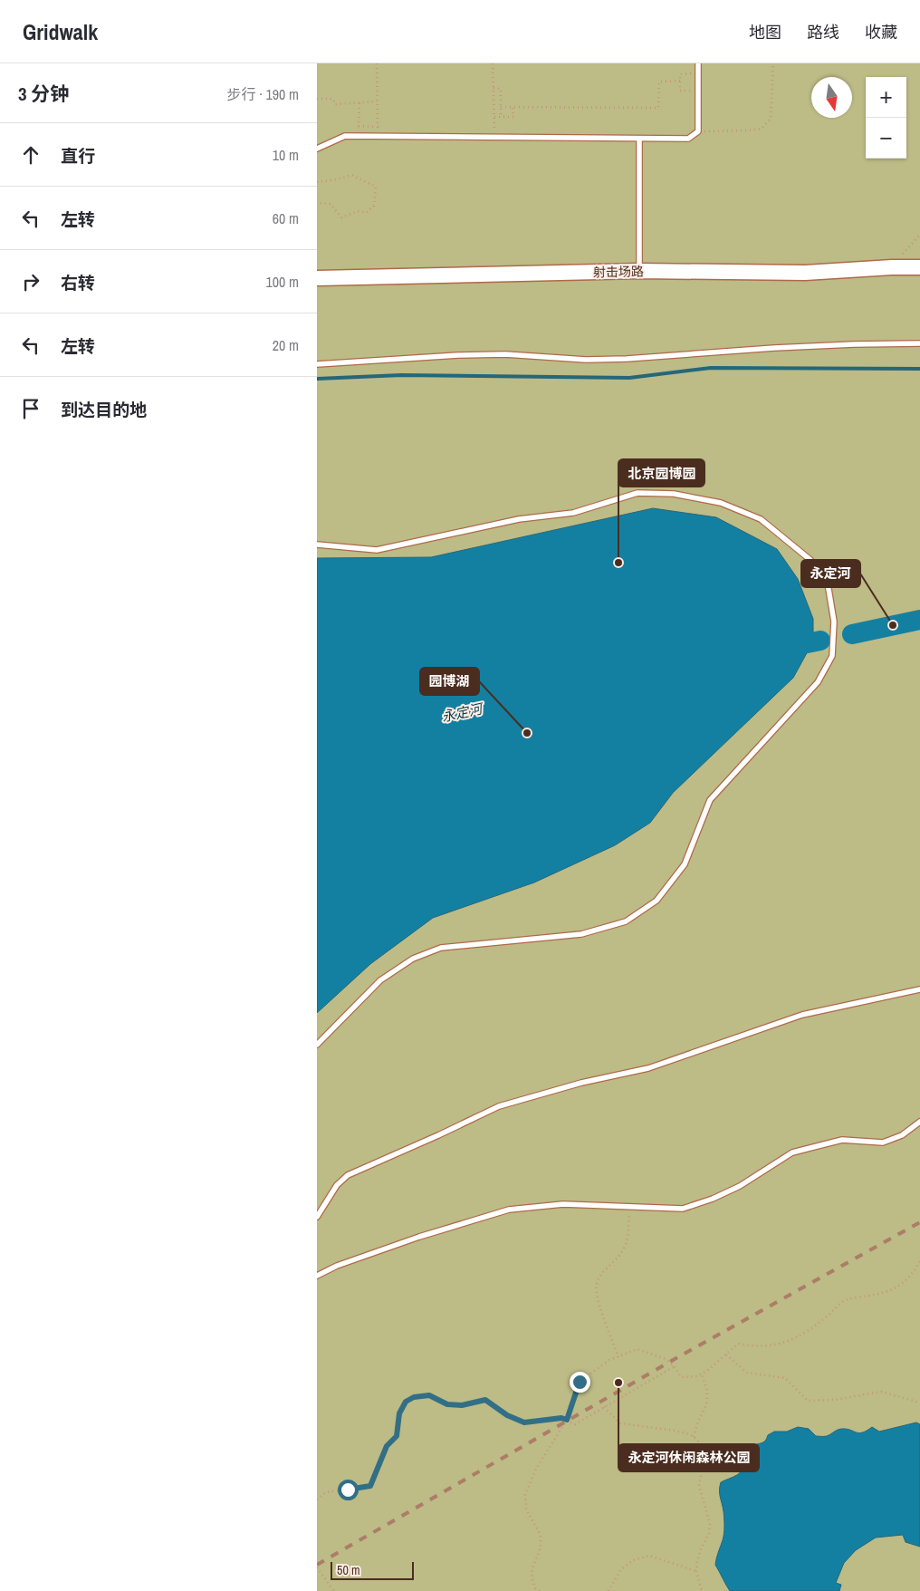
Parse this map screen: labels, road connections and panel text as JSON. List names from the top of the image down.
{
  "streets": {
    "street": ["射击场路"]
  },
  "water": ["永定河"],
  "places": [
    "北京园博园",
    "永定河",
    "园博湖",
    "永定河休闲森林公园"
  ],
  "scale_bar": "50 m",
  "north": "bottom",
  "page": {
    "header": "Gridwalk",
    "nav": ["地图", "路线", "收藏"],
    "heading": ["3 分钟", "步行 · 190 m"],
    "map_buttons": ["+", "−"],
    "list": [
      ["直行", "10 m"],
      ["左转", "60 m"],
      ["右转", "100 m"],
      ["左转", "20 m"],
      "到达目的地"
    ],
    "scale": "50 m"
  }
}
